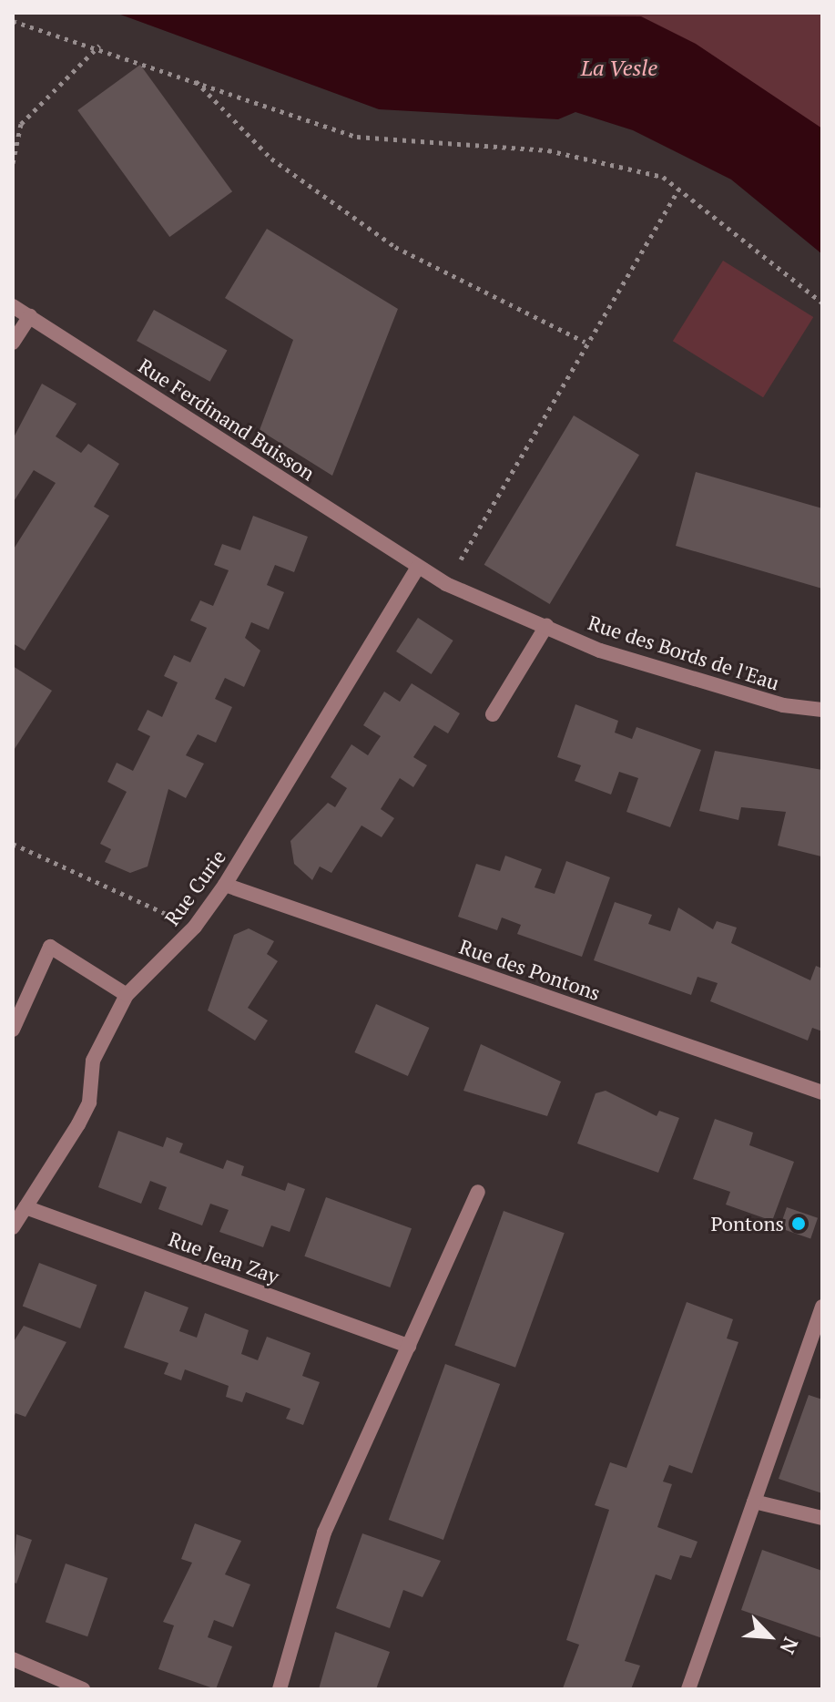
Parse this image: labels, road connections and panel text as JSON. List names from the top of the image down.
{
  "streets": {
    "street": [
      "Rue Ferdinand Buisson",
      "Rue des Bords de l'Eau",
      "Rue Curie",
      "Rue des Pontons",
      "Rue Jean Zay"
    ]
  },
  "crossings": [
    ["Rue Ferdinand Buisson", "Rue des Bords de l'Eau"],
    ["Rue Ferdinand Buisson", "Rue Curie"],
    ["Rue des Bords de l'Eau", "Rue Curie"],
    ["Rue Curie", "Rue des Pontons"],
    ["Rue Curie", "Rue Jean Zay"]
  ],
  "water": ["La Vesle"],
  "places": ["Pontons"],
  "north": "bottom right"
}
